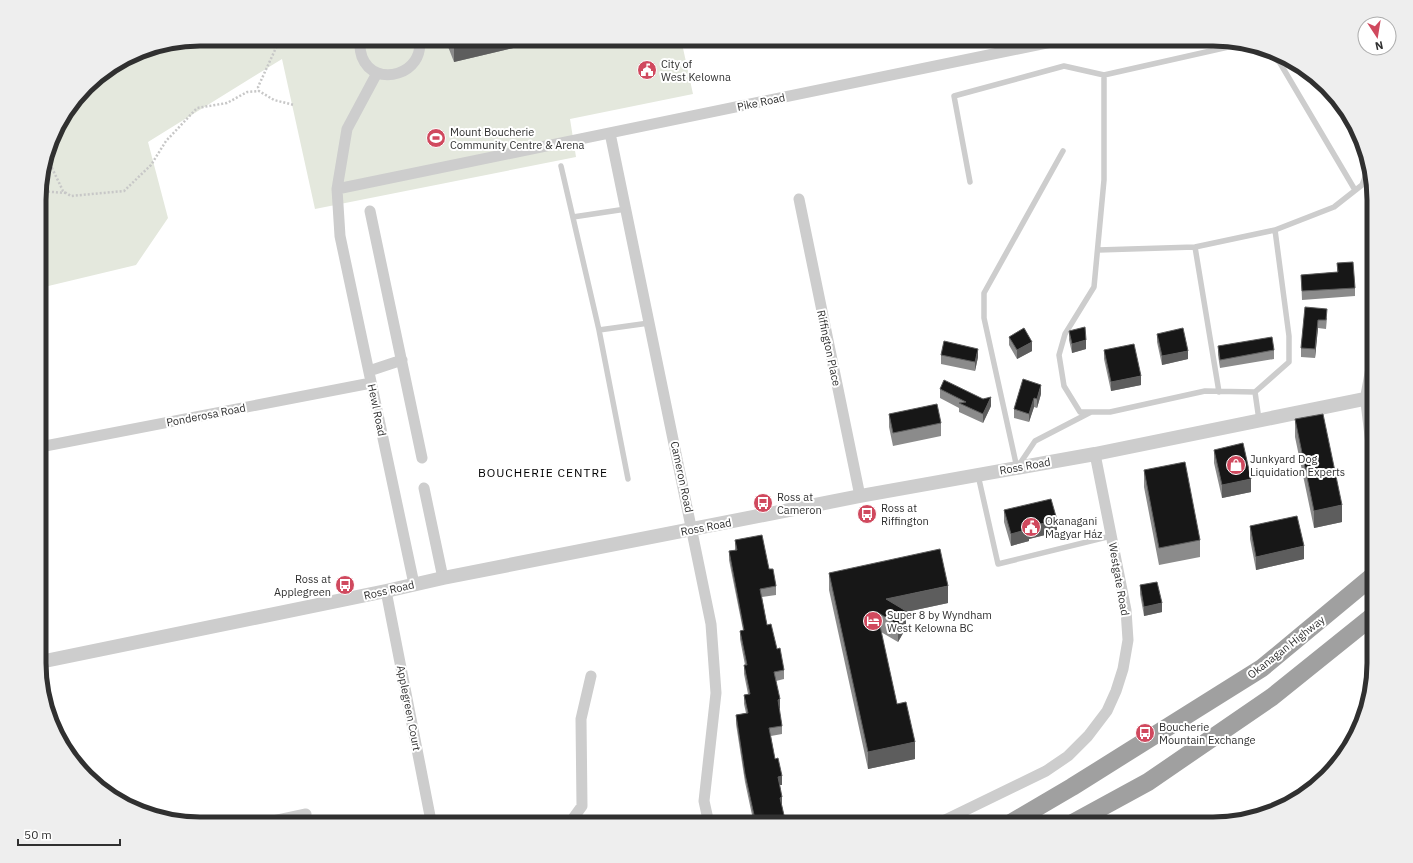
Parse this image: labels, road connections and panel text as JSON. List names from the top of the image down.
{
  "streets": {
    "highway": ["Okanagan Highway"],
    "street": [
      "Pike Road",
      "Riffington Place",
      "Hewl Road",
      "Ponderosa Road",
      "Ross Road",
      "Cameron Road",
      "Westgate Road",
      "Applegreen Court"
    ]
  },
  "crossings": [
    ["Pike Road", "Hewl Road"],
    ["Pike Road", "Cameron Road"],
    ["Riffington Place", "Ross Road"],
    ["Hewl Road", "Ponderosa Road"],
    ["Hewl Road", "Ross Road"],
    ["Ross Road", "Cameron Road"],
    ["Ross Road", "Westgate Road"],
    ["Ross Road", "Applegreen Court"]
  ],
  "districts": ["BOUCHERIE CENTRE"],
  "places": {
    "public building": ["City of West Kelowna", "Okanagani Magyar Ház"],
    "sports": ["Mount Boucherie Community Centre & Arena"],
    "shop": ["Junkyard Dog Liquidation Experts"],
    "bus stop": [
      "Ross at Cameron",
      "Ross at Riffington",
      "Ross at Applegreen",
      "Boucherie Mountain Exchange"
    ],
    "hotel": ["Super 8 by Wyndham West Kelowna BC"]
  },
  "scale_bar": "50 m",
  "north": "bottom"
}
